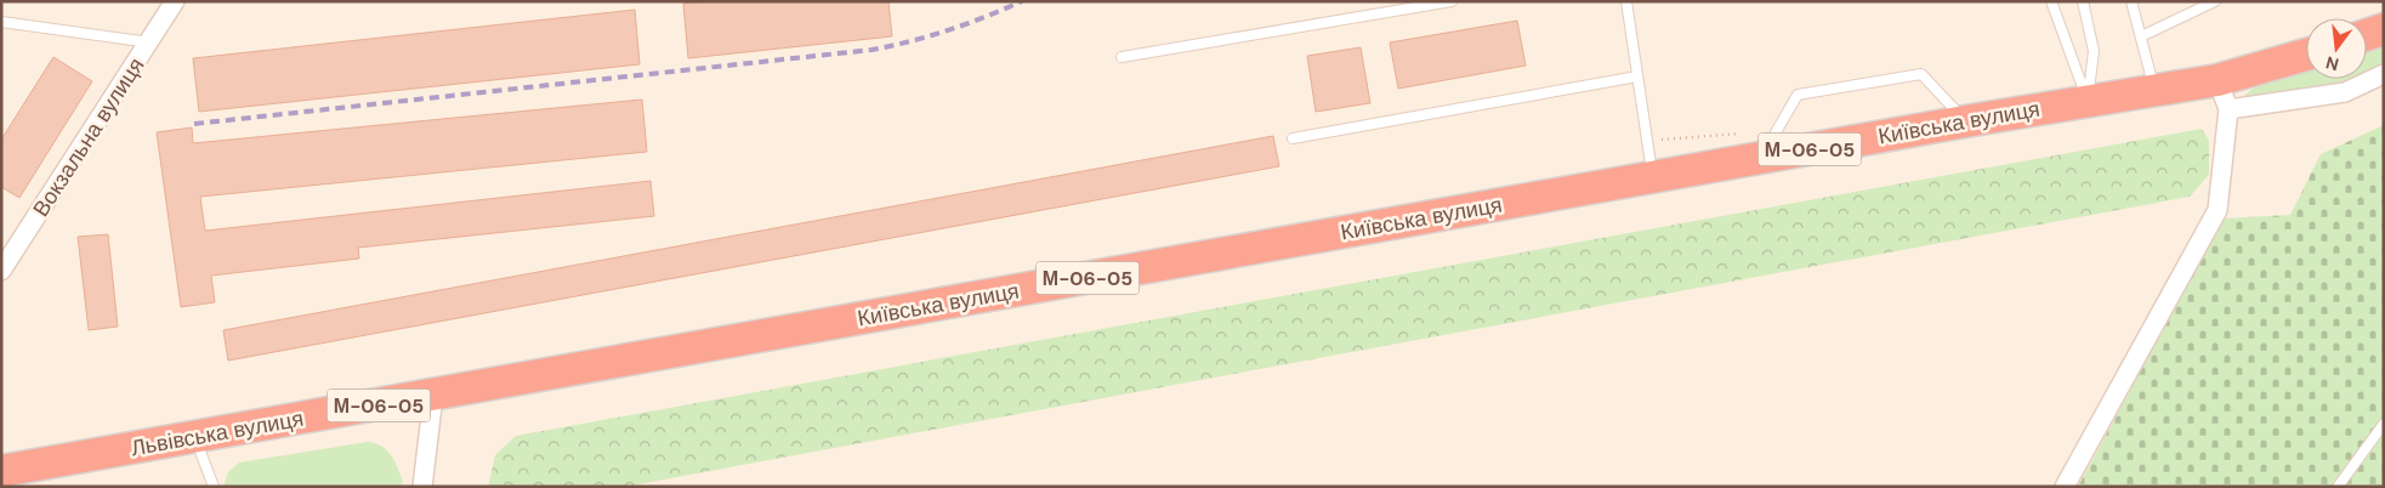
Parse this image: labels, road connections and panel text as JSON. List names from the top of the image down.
{
  "streets": {
    "highway": ["Київська вулиця", "М-06-05", "Львівська вулиця"],
    "street": ["Вокзальна вулиця"]
  },
  "crossings": [
    ["Київська вулиця", "Львівська вулиця"]
  ],
  "north": "bottom"
}
